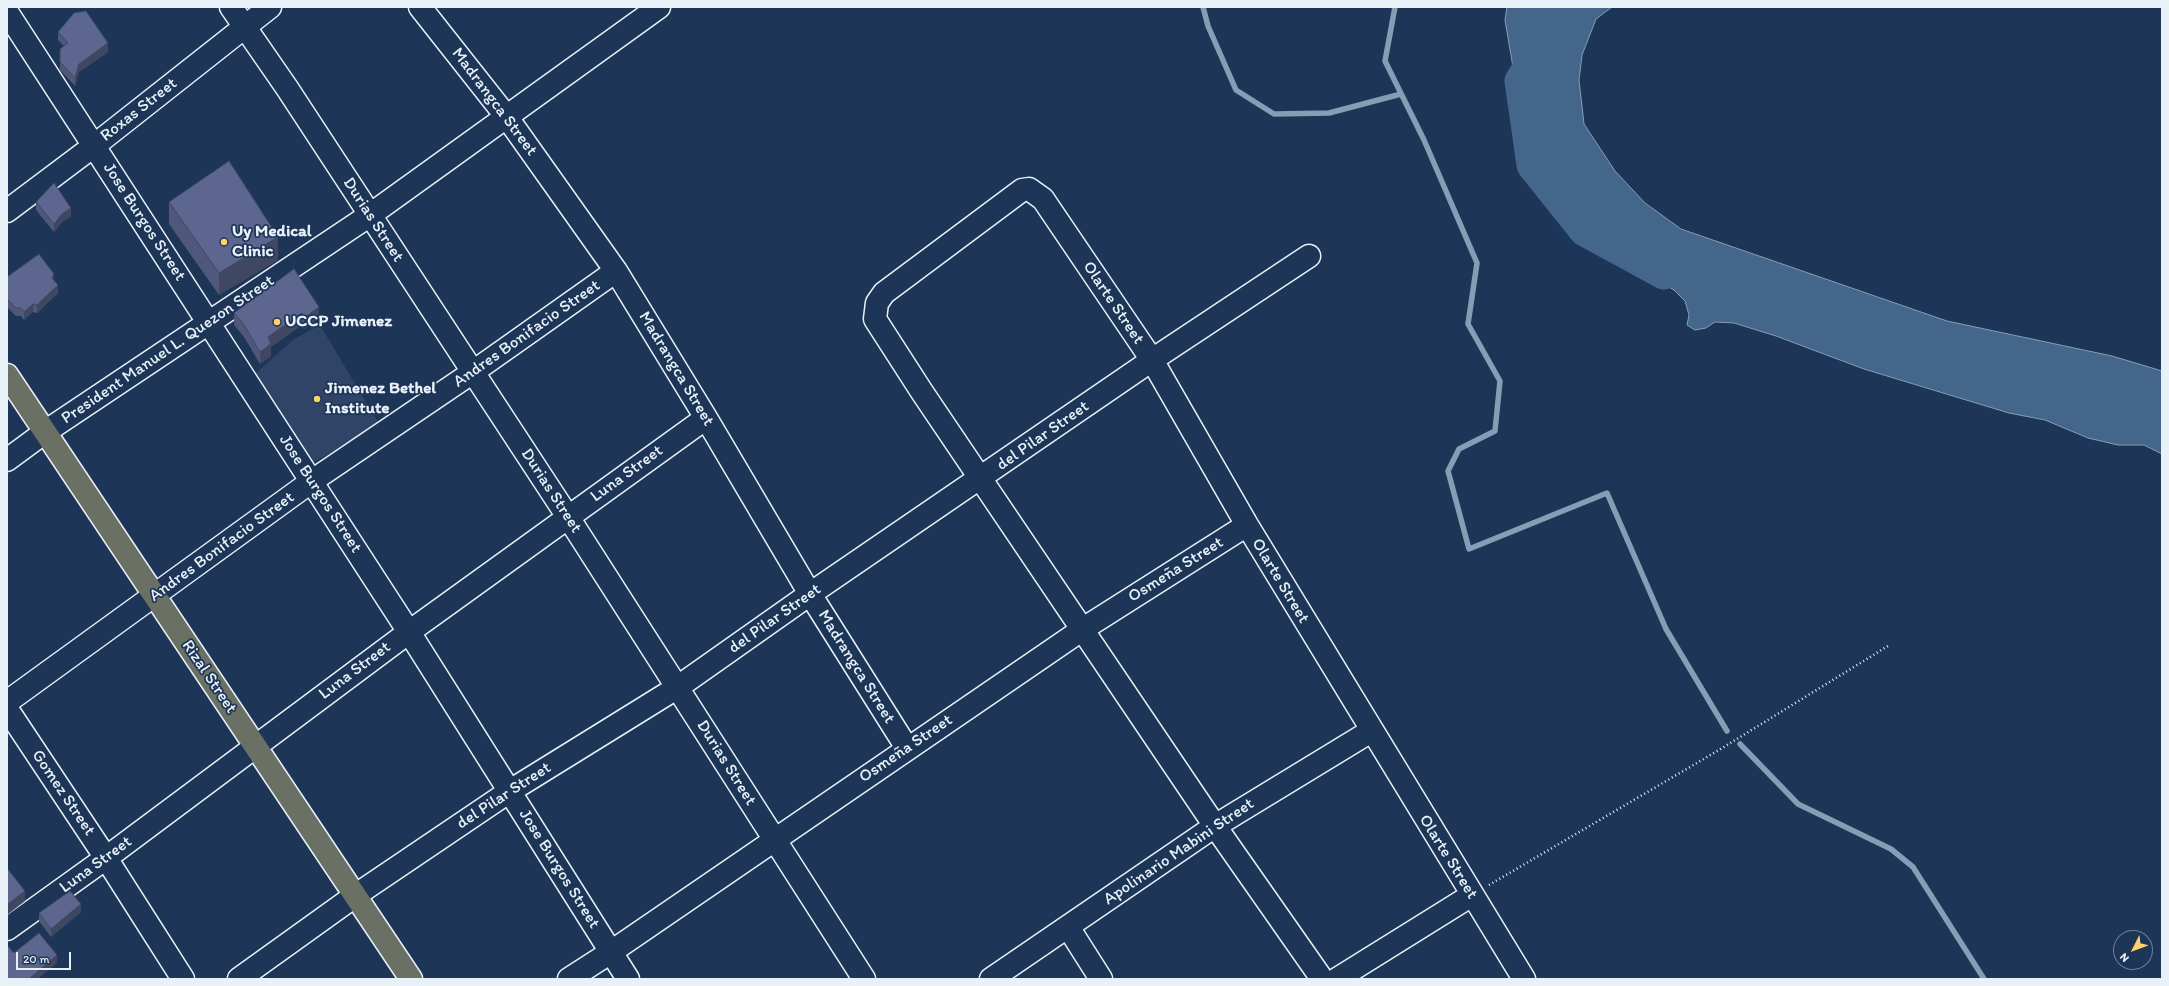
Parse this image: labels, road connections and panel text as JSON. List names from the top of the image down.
{
  "streets": {
    "main road": ["Rizal Street"],
    "street": [
      "Madrangca Street",
      "Roxas Street",
      "Durias Street",
      "Jose Burgos Street",
      "Olarte Street",
      "Andres Bonifacio Street",
      "President Manuel L. Quezon Street",
      "del Pilar Street",
      "Luna Street",
      "Osmeña Street",
      "Gomez Street",
      "Apolinario Mabini Street"
    ]
  },
  "crossings": [
    ["Madrangca Street", "Andres Bonifacio Street"],
    ["Madrangca Street", "President Manuel L. Quezon Street"],
    ["Madrangca Street", "del Pilar Street"],
    ["Madrangca Street", "Luna Street"],
    ["Madrangca Street", "Osmeña Street"],
    ["Roxas Street", "Durias Street"],
    ["Roxas Street", "Jose Burgos Street"],
    ["Durias Street", "Andres Bonifacio Street"],
    ["Durias Street", "President Manuel L. Quezon Street"],
    ["Durias Street", "del Pilar Street"],
    ["Durias Street", "Luna Street"],
    ["Durias Street", "Osmeña Street"],
    ["Jose Burgos Street", "Andres Bonifacio Street"],
    ["Jose Burgos Street", "President Manuel L. Quezon Street"],
    ["Jose Burgos Street", "del Pilar Street"],
    ["Jose Burgos Street", "Luna Street"],
    ["Jose Burgos Street", "Osmeña Street"],
    ["Olarte Street", "del Pilar Street"],
    ["Olarte Street", "Osmeña Street"],
    ["Olarte Street", "Apolinario Mabini Street"],
    ["Andres Bonifacio Street", "Rizal Street"],
    ["President Manuel L. Quezon Street", "Rizal Street"],
    ["del Pilar Street", "Rizal Street"],
    ["Luna Street", "Rizal Street"],
    ["Luna Street", "Gomez Street"]
  ],
  "places": ["Uy Medical Clinic", "UCCP Jimenez", "Jimenez Bethel Institute"],
  "scale_bar": "20 m",
  "north": "bottom left"
}
